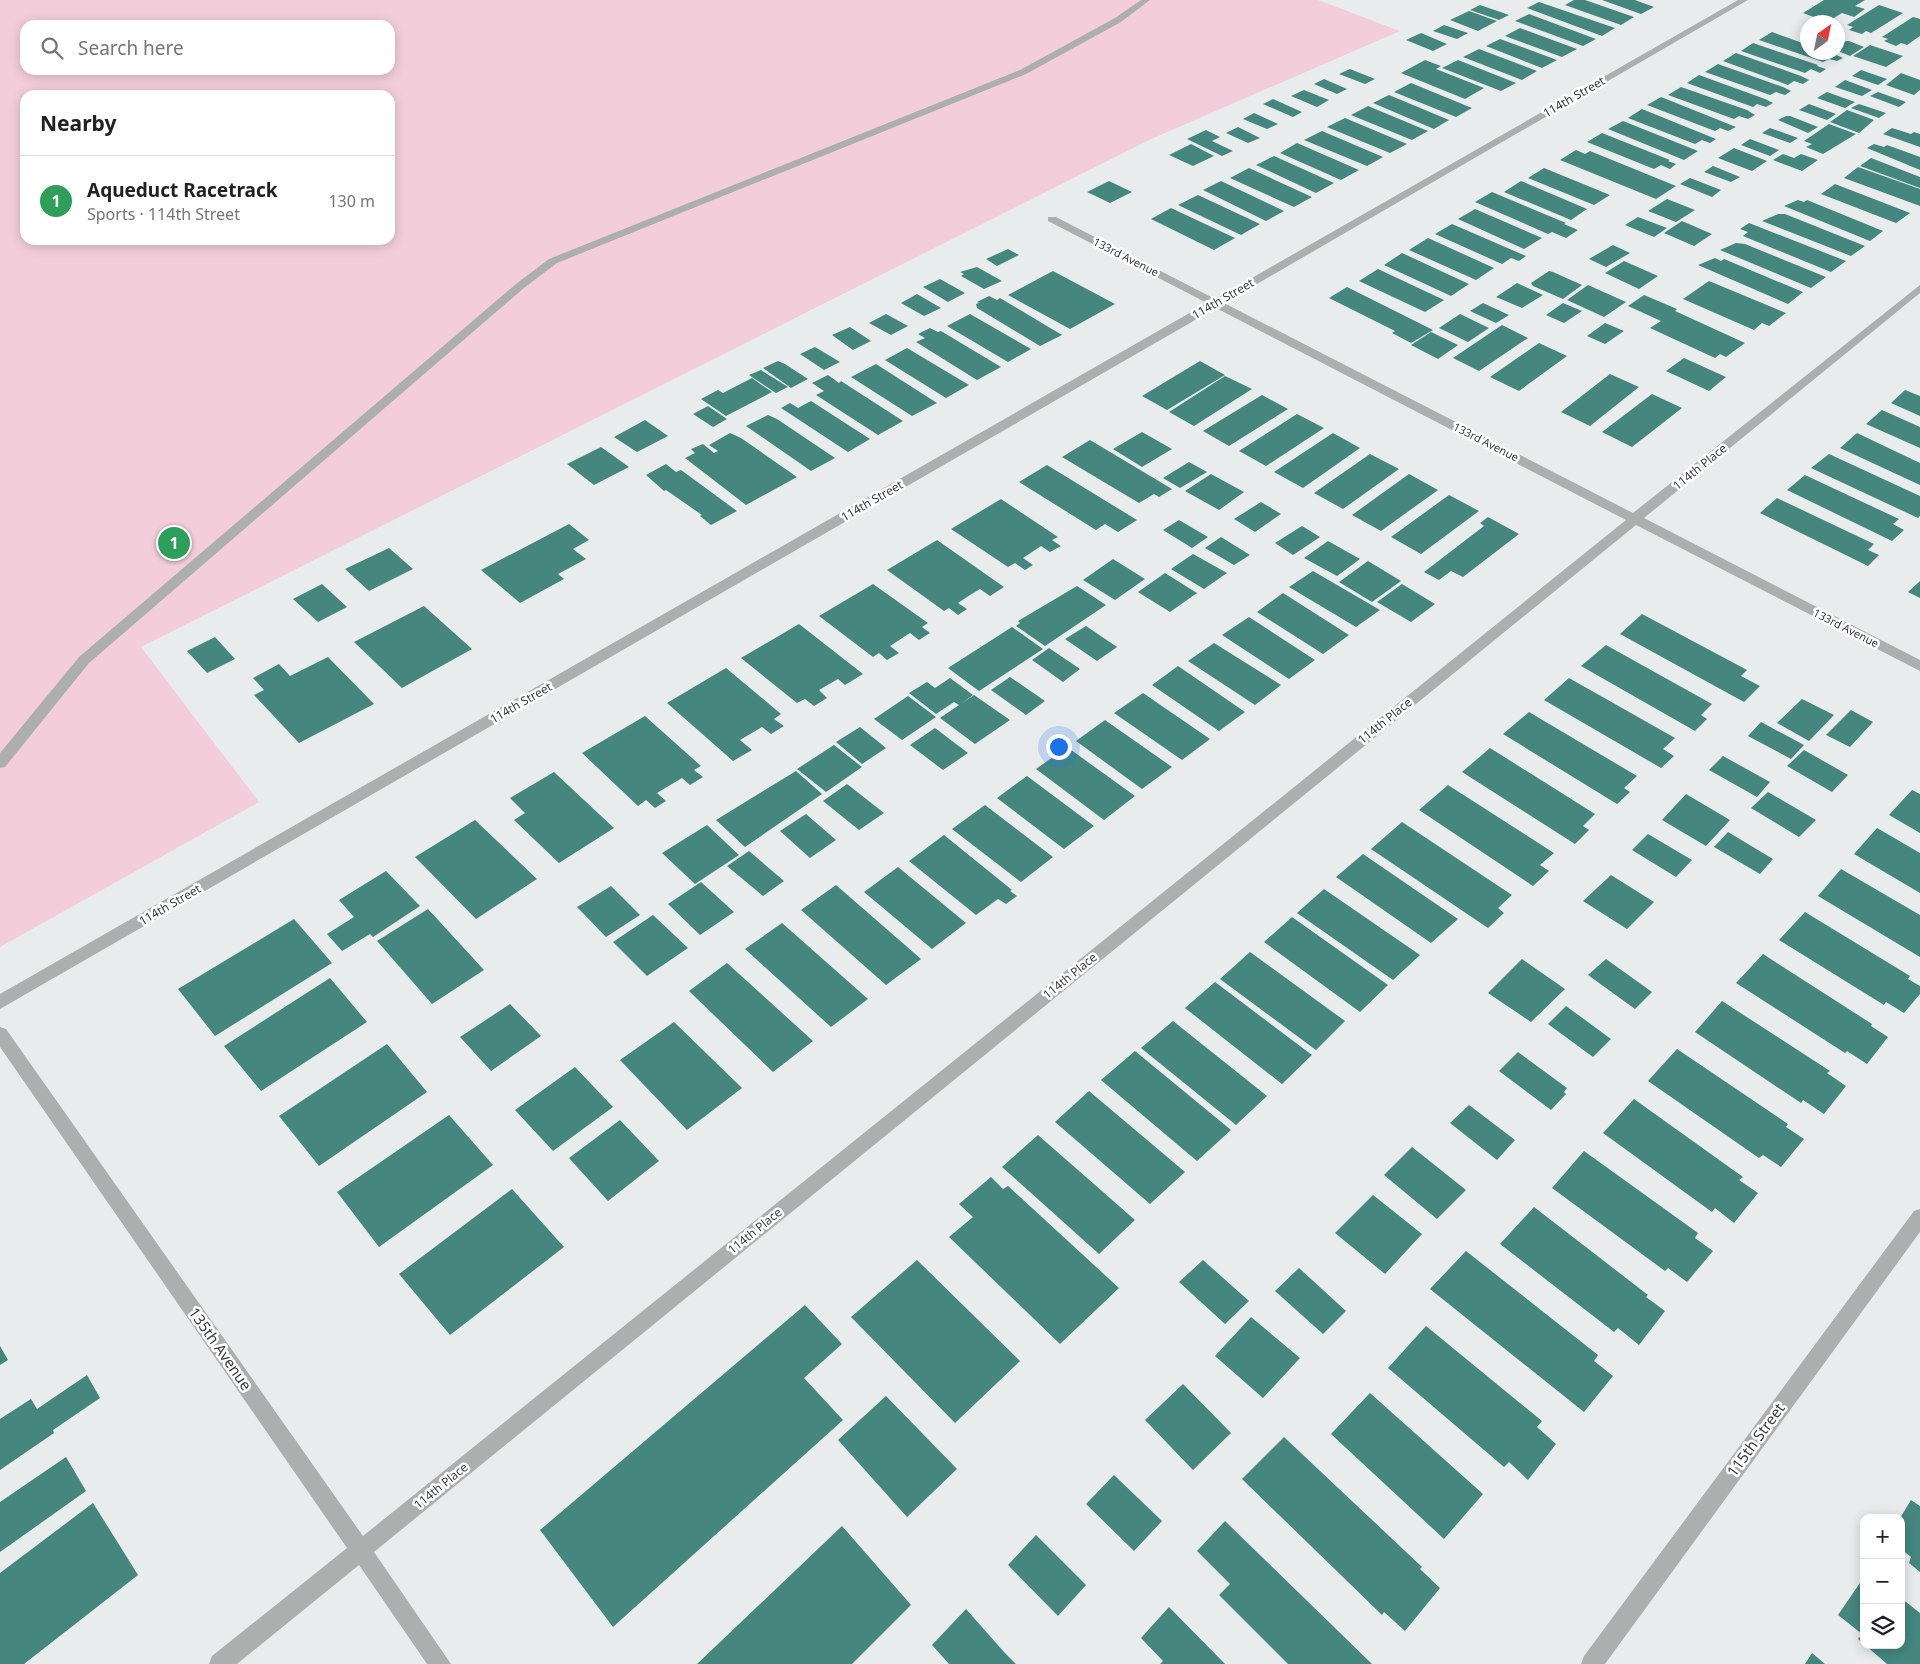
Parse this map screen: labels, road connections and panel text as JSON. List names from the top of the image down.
{
  "streets": {
    "street": [
      "114th Street",
      "133rd Avenue",
      "114th Place",
      "135th Avenue",
      "115th Street"
    ]
  },
  "crossings": [
    ["114th Street", "133rd Avenue"],
    ["133rd Avenue", "114th Place"],
    ["114th Place", "135th Avenue"]
  ],
  "north": "top right",
  "page": {
    "search": "Search here",
    "heading": "Nearby",
    "list": [
      {
        "mark": "1",
        "name": "Aqueduct Racetrack",
        "note": "Sports · 114th Street",
        "value": "130 m"
      }
    ],
    "pins": "1",
    "map_buttons": ["+", "−"]
  }
}
